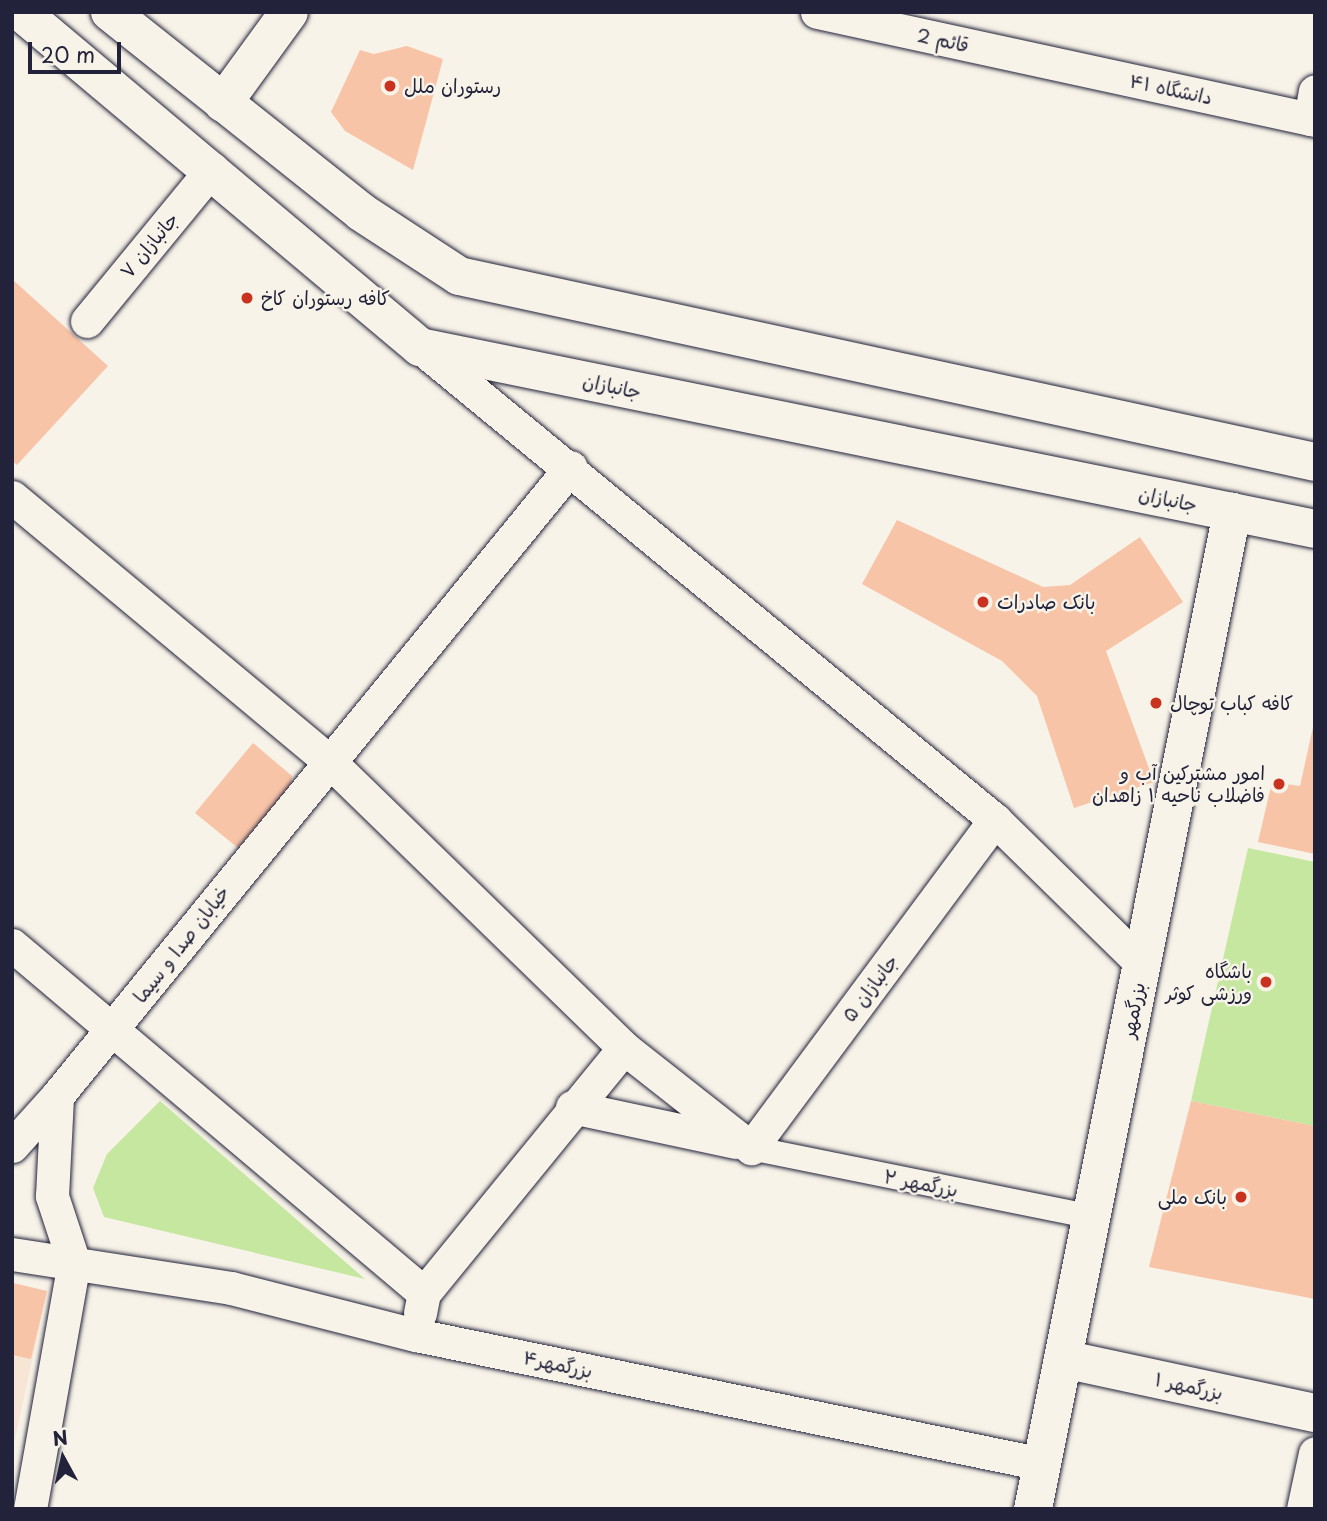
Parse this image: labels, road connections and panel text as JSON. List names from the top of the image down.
{
  "streets": {
    "main road": ["جانبازان", "بزرگمهر", "بزرگمهر ۱"],
    "street": [
      "قائم 2",
      "دانشگاه ۴۱",
      "جانبازان ۷",
      "خیابان صدا و سیما",
      "جانبازان ۵",
      "بزرگمهر ۲",
      "بزرگمهر۴"
    ]
  },
  "crossings": [
    ["قائم 2", "دانشگاه ۴۱"],
    ["جانبازان ۷", "جانبازان"],
    ["جانبازان", "بزرگمهر"],
    ["جانبازان ۵", "بزرگمهر ۲"],
    ["بزرگمهر", "بزرگمهر ۲"],
    ["بزرگمهر", "بزرگمهر۴"],
    ["بزرگمهر", "بزرگمهر ۱"]
  ],
  "places": [
    "رستوران ملل",
    "کافه رستوران کاخ",
    "بانک صادرات",
    "کافه کباب توچال",
    "امور مشترکین آب و فاضلاب ناحیه ۱ زاهدان",
    "باشگاه ورزشی کوثر",
    "بانک ملی"
  ],
  "scale_bar": "20 m",
  "north": "top"
}
